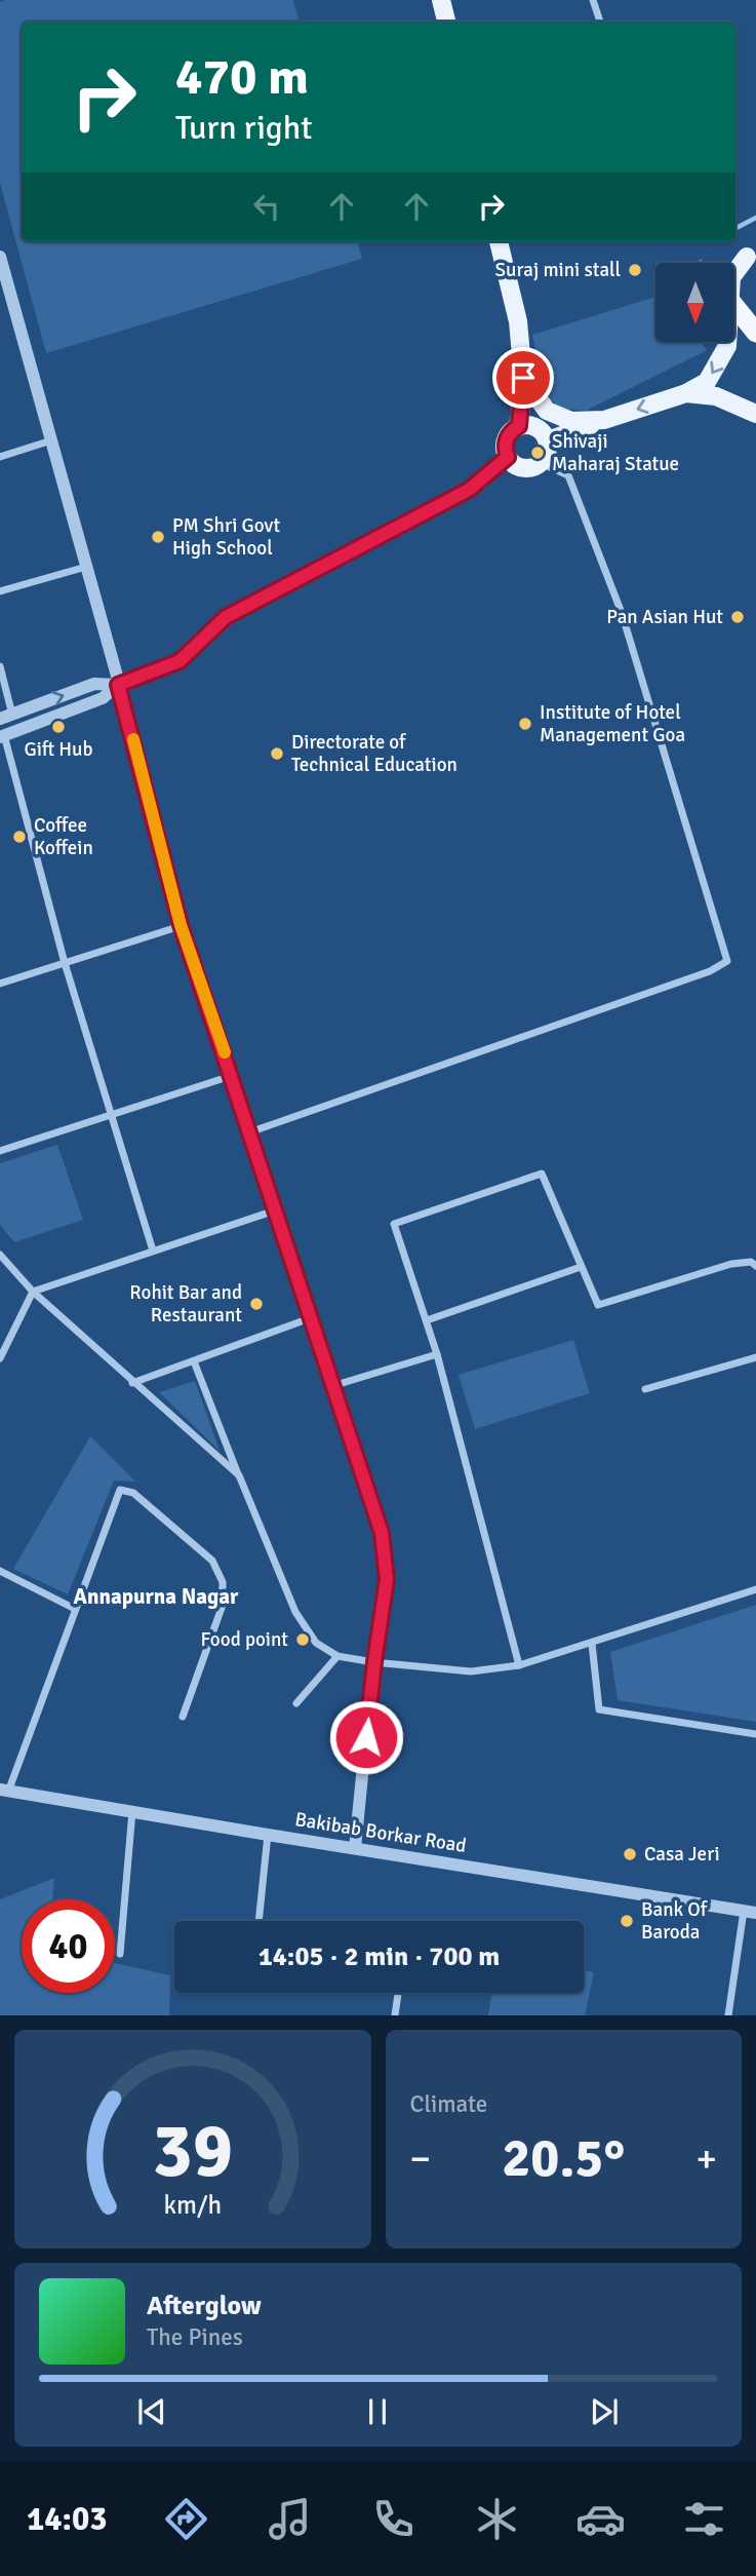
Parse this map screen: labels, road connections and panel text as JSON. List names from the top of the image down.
{
  "streets": {
    "street": ["Bakibab Borkar Road"]
  },
  "districts": ["Annapurna Nagar"],
  "places": [
    "Suraj mini stall",
    "Shivaji Maharaj Statue",
    "PM Shri Govt High School",
    "Pan Asian Hut",
    "Institute of Hotel Management Goa",
    "Gift Hub",
    "Directorate of Technical Education",
    "Coffee Koffein",
    "Rohit Bar and Restaurant",
    "Food point",
    "Casa Jeri",
    "Bank Of Baroda"
  ],
  "north": "bottom",
  "page": {
    "turn": ["470 m", "Turn right"],
    "limit": "40",
    "trip": "14:05 · 2 min · 700 m",
    "tile": "Climate",
    "heat": ["−", "20.5°", "+"],
    "song": ["Afterglow", "The Pines"],
    "tabs": "14:03",
    "gauge": ["39", "km/h"]
  }
}
